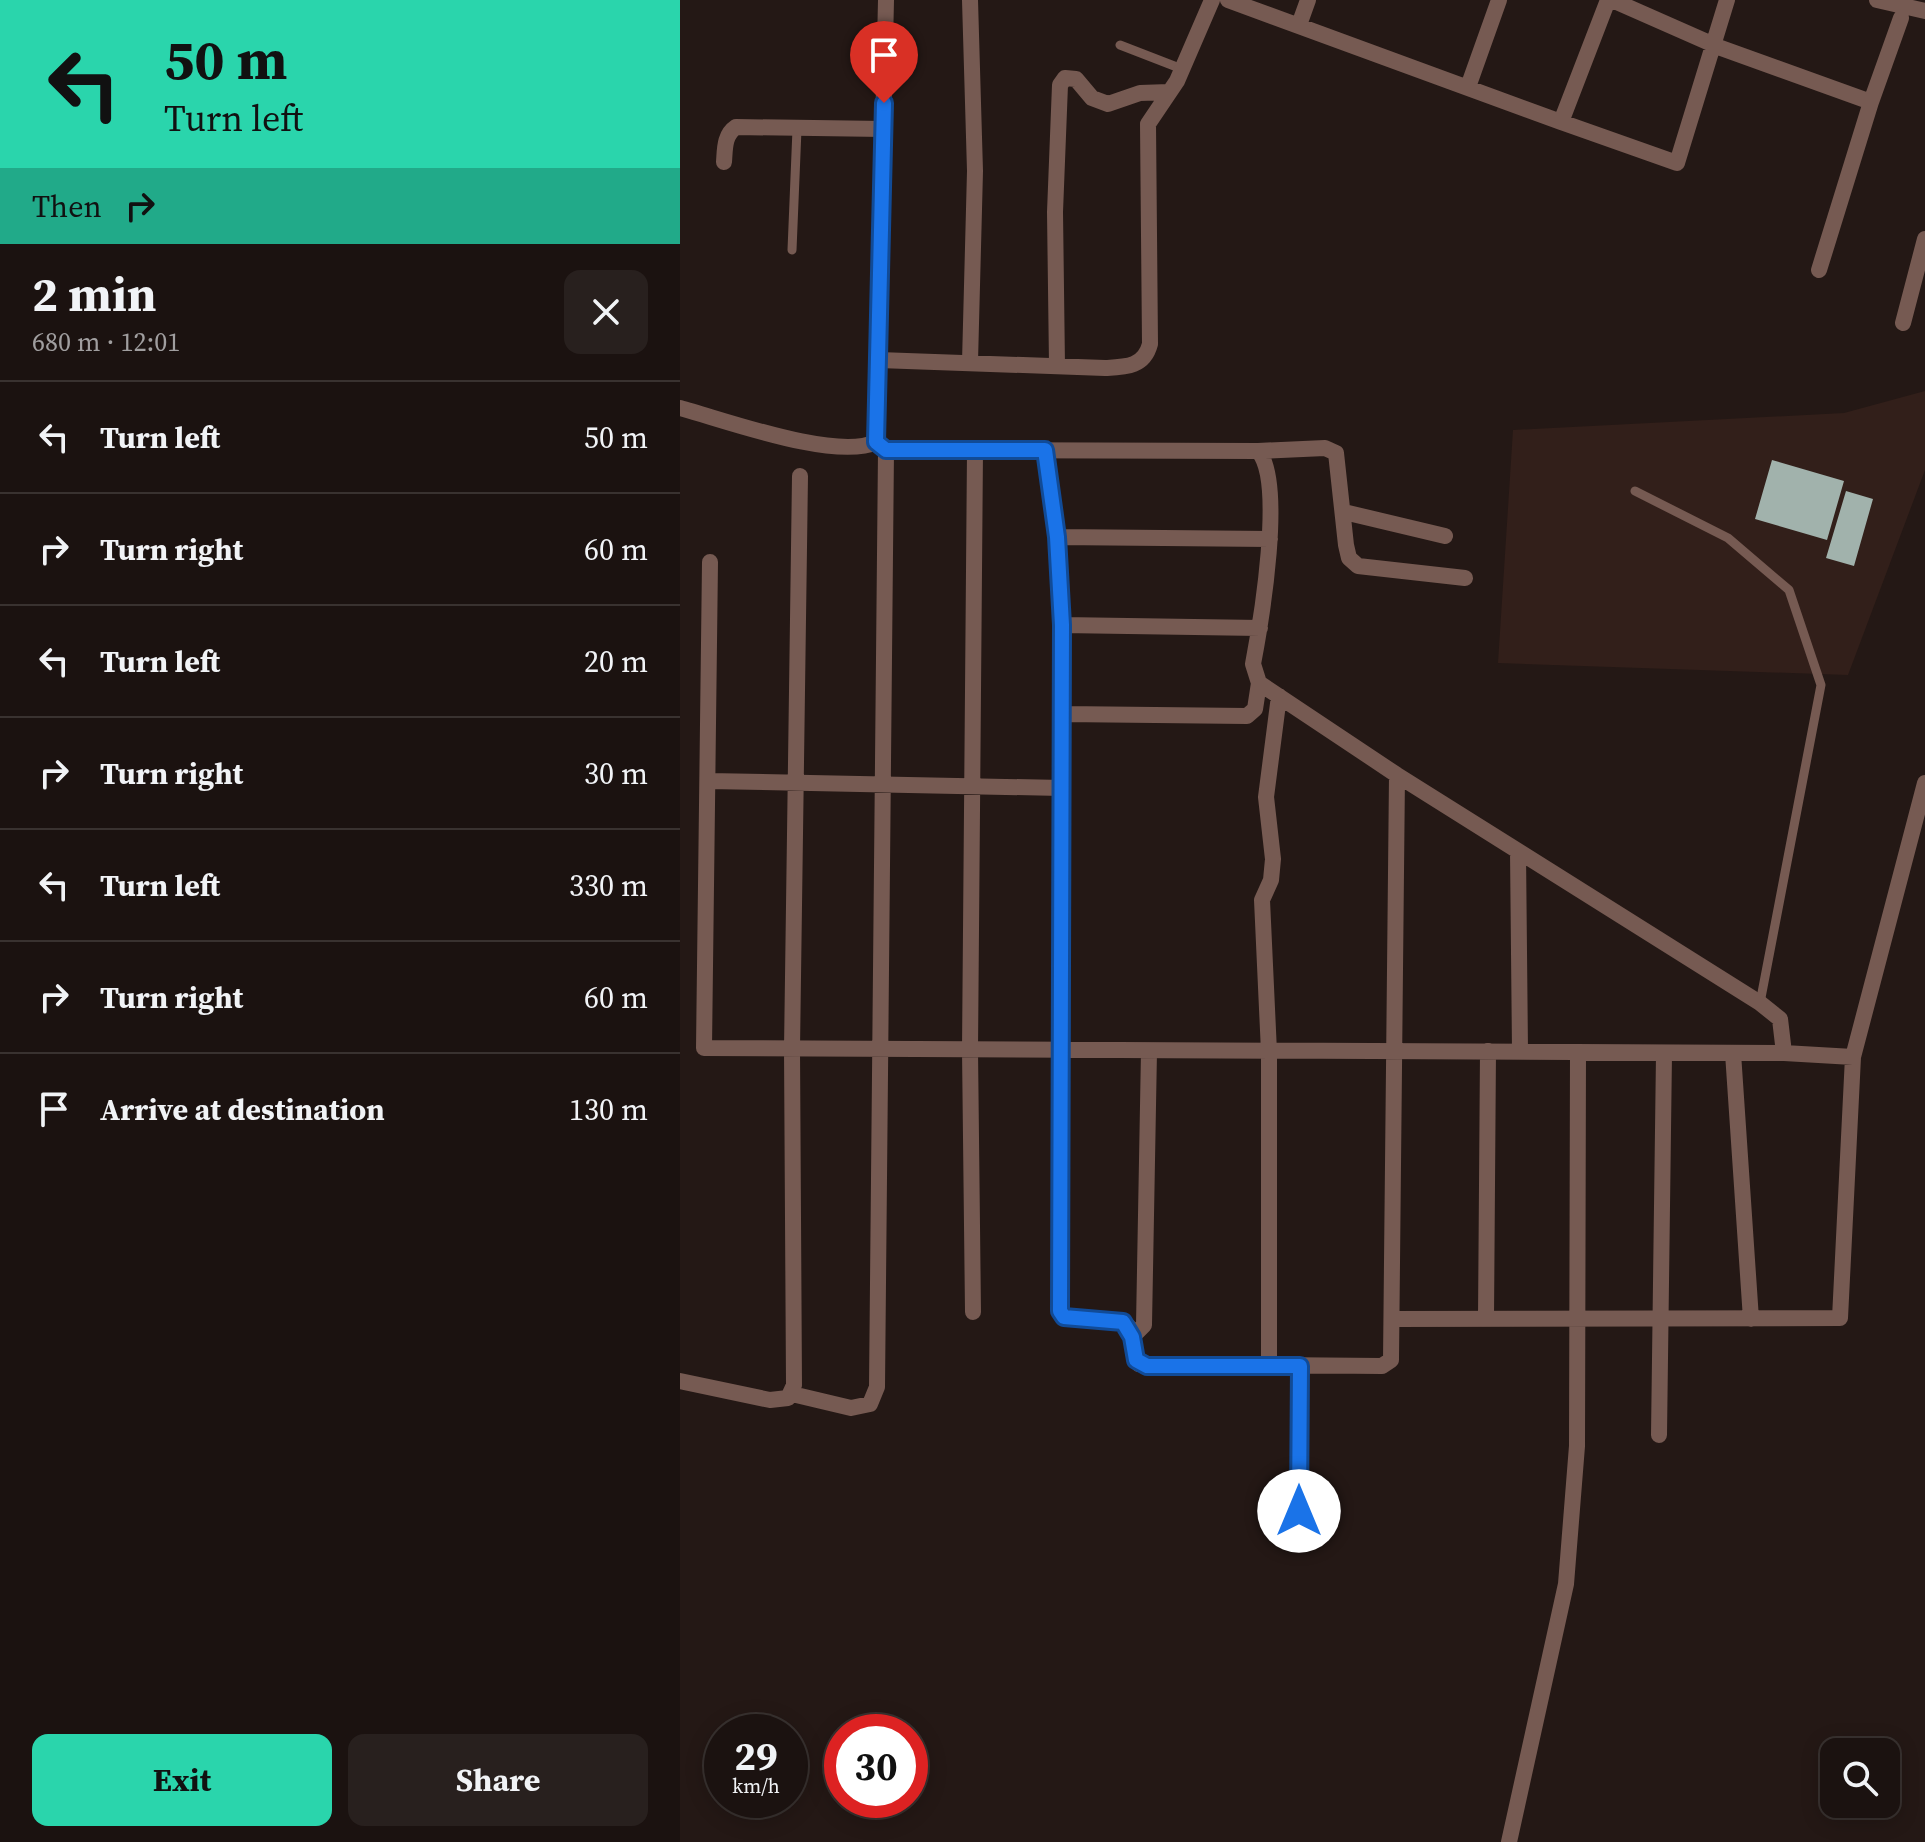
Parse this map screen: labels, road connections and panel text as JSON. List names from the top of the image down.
{
  "page": {
    "turn": ["50 m", "Turn left"],
    "then": "Then",
    "heading": ["2 min", "680 m · 12:01"],
    "list": [
      {
        "name": "Turn left",
        "value": "50 m"
      },
      {
        "name": "Turn right",
        "value": "60 m"
      },
      {
        "name": "Turn left",
        "value": "20 m"
      },
      {
        "name": "Turn right",
        "value": "30 m"
      },
      {
        "name": "Turn left",
        "value": "330 m"
      },
      {
        "name": "Turn right",
        "value": "60 m"
      },
      {
        "name": "Arrive at destination",
        "value": "130 m"
      }
    ],
    "speed": "29 km/h",
    "limit": "30",
    "buttons": ["Exit", "Share"]
  }
}
